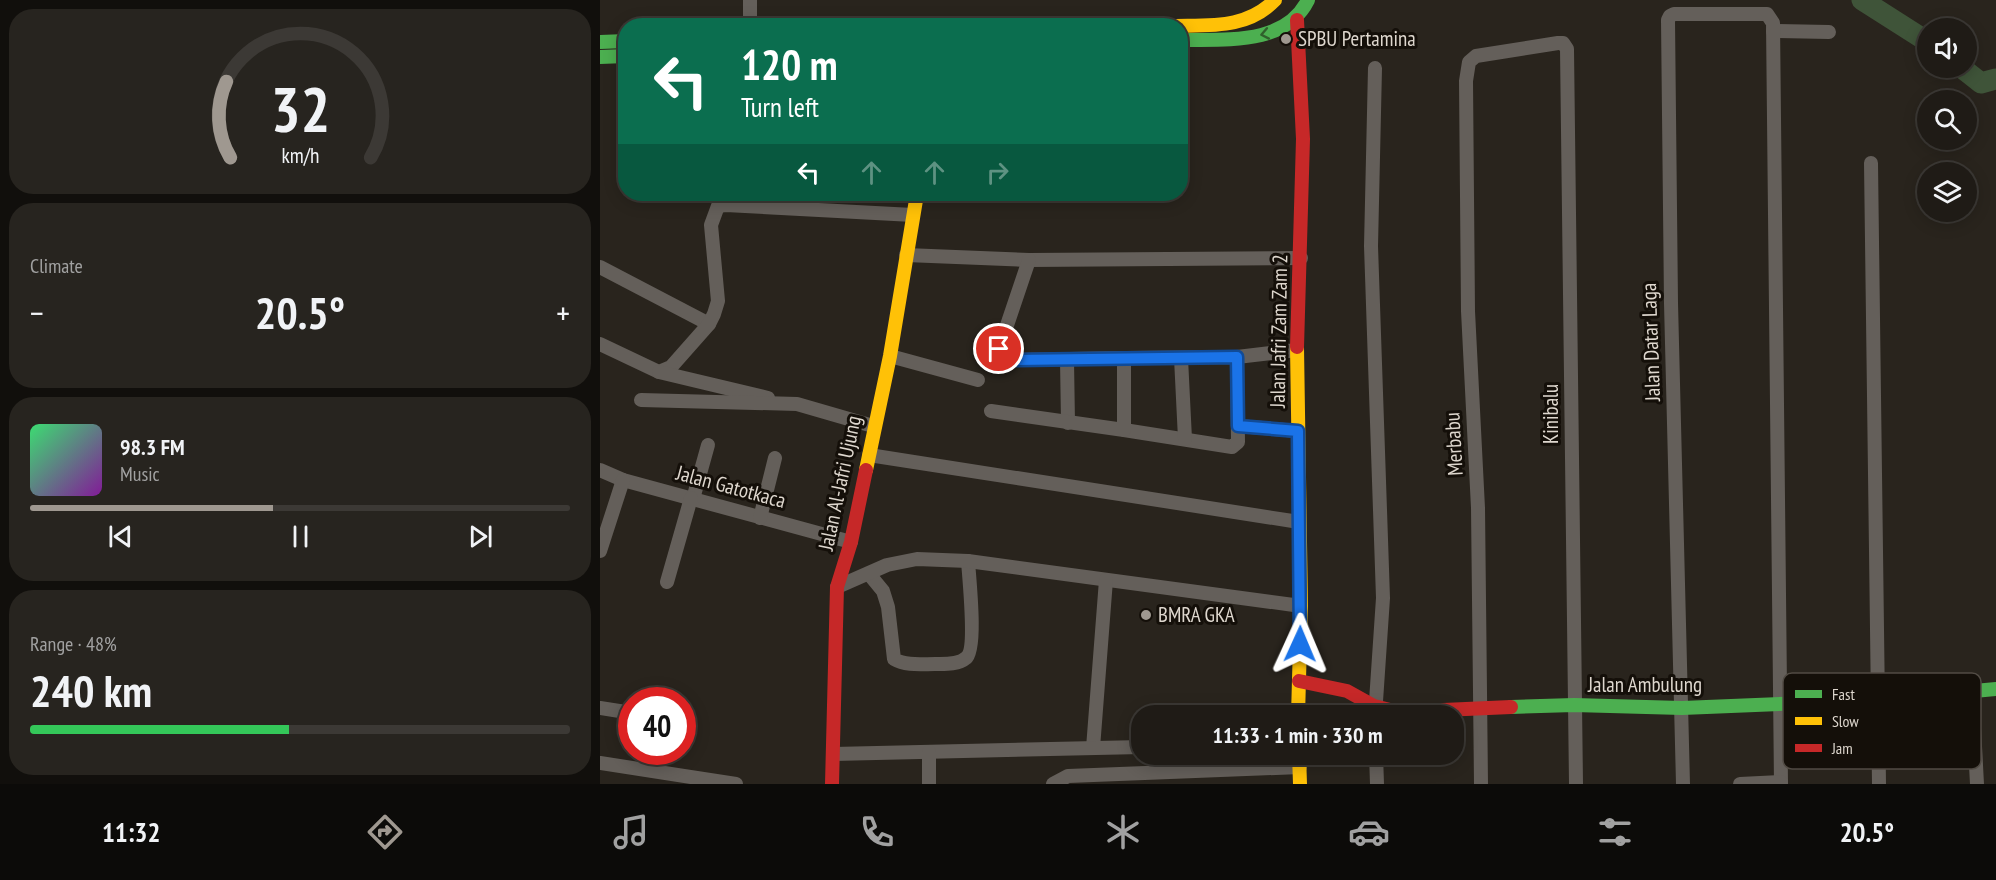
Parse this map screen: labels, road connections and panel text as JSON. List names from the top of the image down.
{
  "streets": {
    "street": [
      "Jalan Jafri Zam Zam 2",
      "Jalan Datar Laga",
      "Kinibalu",
      "Merbabu",
      "Jalan Al-Jafri Ujung",
      "Jalan Gatotkaca",
      "Jalan Ambulung"
    ]
  },
  "crossings": [
    ["Jalan Jafri Zam Zam 2", "Jalan Ambulung"],
    ["Jalan Datar Laga", "Jalan Ambulung"],
    ["Kinibalu", "Merbabu"],
    ["Kinibalu", "Jalan Ambulung"],
    ["Merbabu", "Jalan Ambulung"],
    ["Jalan Al-Jafri Ujung", "Jalan Gatotkaca"]
  ],
  "places": ["SPBU Pertamina", "BMRA GKA"],
  "legend": ["Fast", "Slow", "Jam"],
  "page": {
    "turn": ["120 m", "Turn left"],
    "tile": [
      "Climate",
      ["Range · 48%", "240 km"]
    ],
    "heat": ["−", "20.5°", "+"],
    "song": ["98.3 FM", "Music"],
    "limit": "40",
    "trip": "11:33 · 1 min · 330 m",
    "tabs": ["11:32", "20.5°"],
    "gauge": ["32", "km/h"]
  }
}
